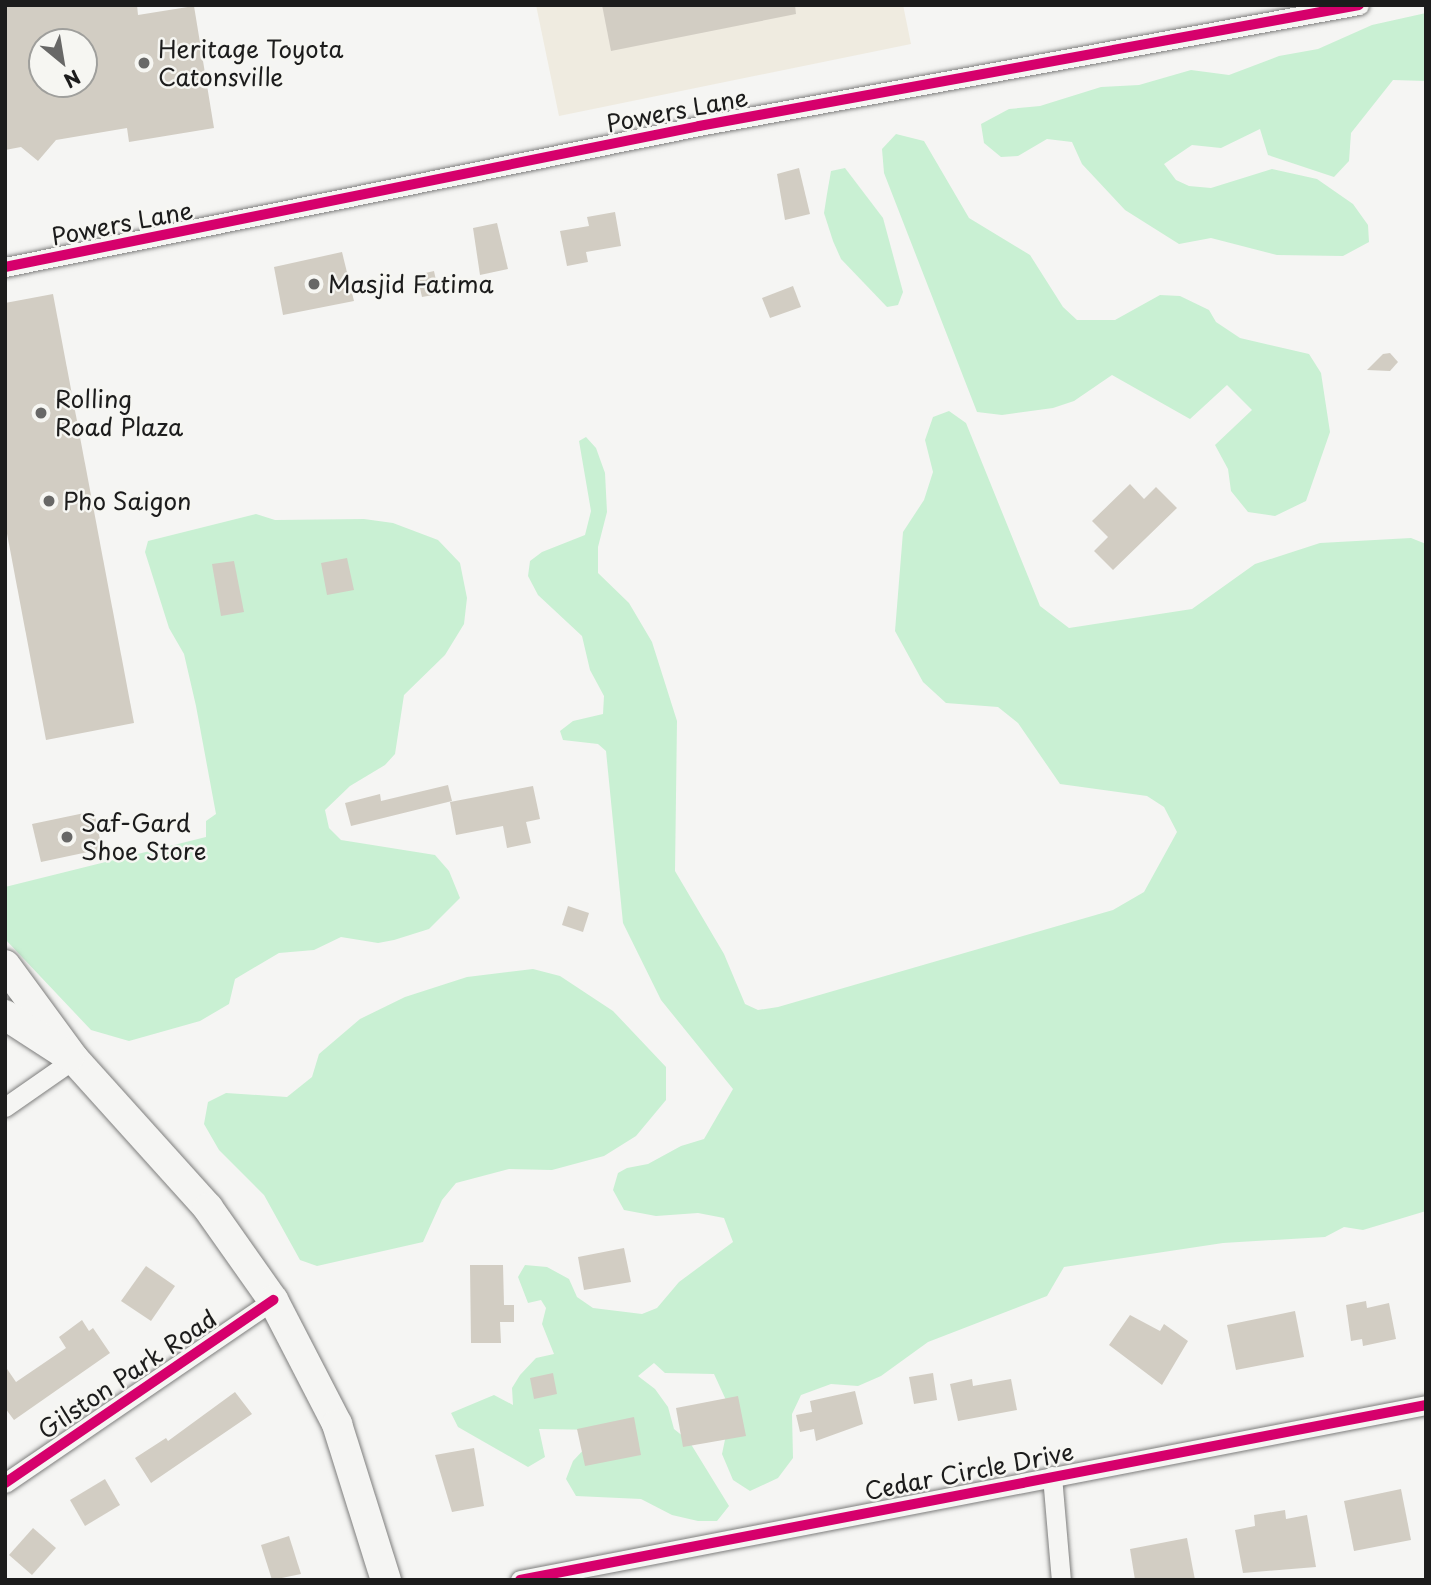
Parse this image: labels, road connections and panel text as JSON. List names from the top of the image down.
{
  "streets": {
    "street": ["Powers Lane", "Gilston Park Road", "Cedar Circle Drive"]
  },
  "places": [
    "Heritage Toyota Catonsville",
    "Masjid Fatima",
    "Rolling Road Plaza",
    "Pho Saigon",
    "Saf-Gard Shoe Store"
  ],
  "north": "bottom right"
}
